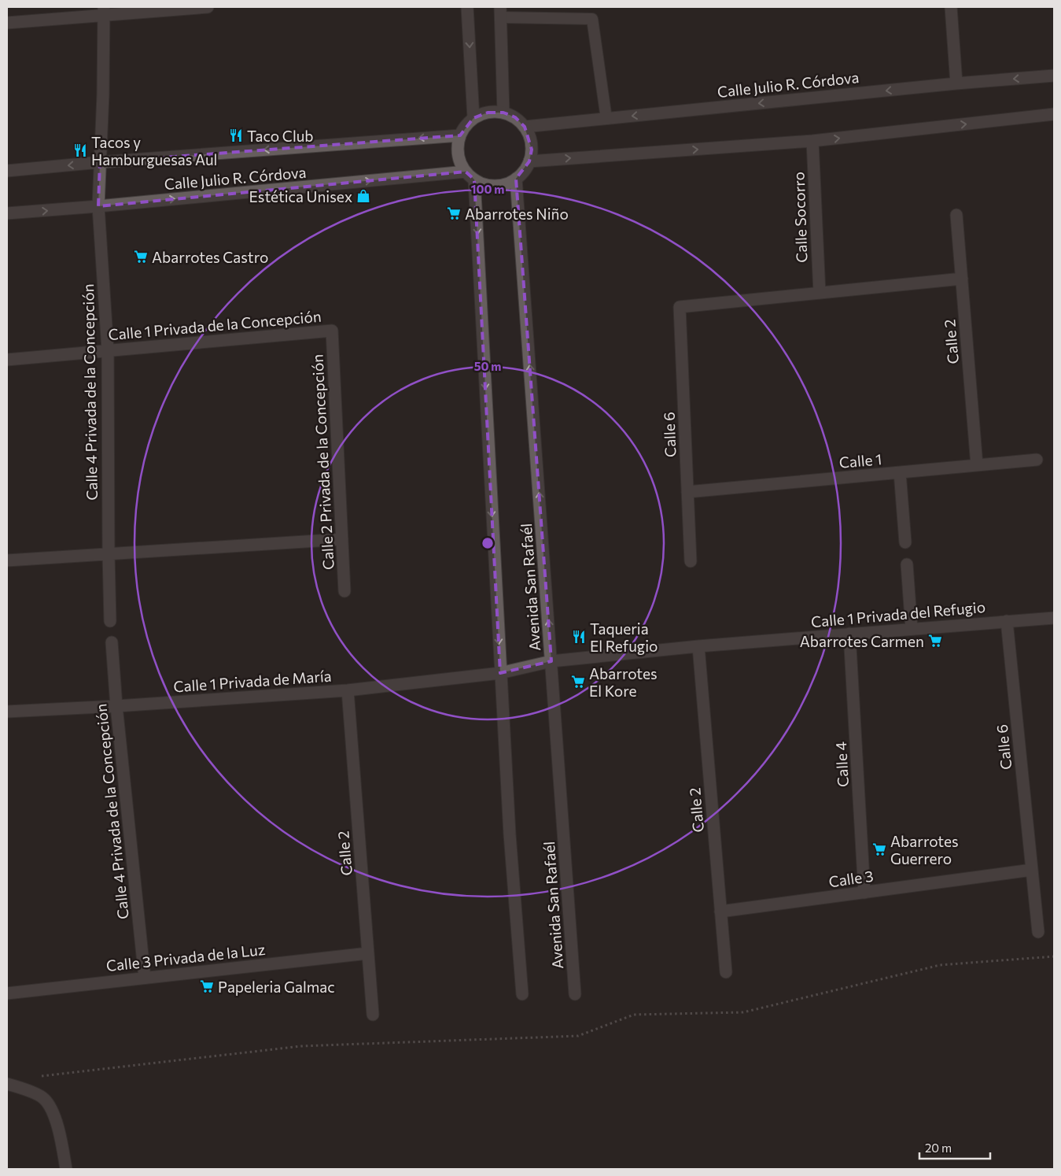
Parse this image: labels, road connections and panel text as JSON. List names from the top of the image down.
{
  "streets": {
    "street": [
      "Calle Julio R. Córdova",
      "Calle Socorro",
      "Calle 1 Privada de la Concepción",
      "Calle 2",
      "Calle 4 Privada de la Concepción",
      "Calle 6",
      "Calle 1",
      "Calle 2 Privada de la Concepción",
      "Avenida San Rafaél",
      "Calle 1 Privada del Refugio",
      "Calle 1 Privada de María",
      "Calle 4",
      "Calle 3",
      "Calle 3 Privada de la Luz"
    ]
  },
  "crossings": [
    ["Calle Julio R. Córdova", "Calle 4 Privada de la Concepción"],
    ["Calle Julio R. Córdova", "Avenida San Rafaél"],
    ["Calle Socorro", "Calle 6"],
    ["Calle 1 Privada de la Concepción", "Calle 4 Privada de la Concepción"],
    ["Calle 1 Privada de la Concepción", "Calle 2 Privada de la Concepción"],
    ["Calle 2", "Calle 1"],
    ["Calle 2", "Calle 1 Privada del Refugio"],
    ["Calle 2", "Calle 1 Privada de María"],
    ["Calle 2", "Calle 3"],
    ["Calle 2", "Calle 3 Privada de la Luz"],
    ["Calle 4 Privada de la Concepción", "Calle 1 Privada de María"],
    ["Calle 4 Privada de la Concepción", "Calle 3 Privada de la Luz"],
    ["Calle 6", "Calle 1"],
    ["Calle 6", "Calle 1 Privada del Refugio"],
    ["Calle 6", "Calle 3"],
    ["Avenida San Rafaél", "Calle 1 Privada del Refugio"],
    ["Avenida San Rafaél", "Calle 1 Privada de María"],
    ["Calle 1 Privada del Refugio", "Calle 1 Privada de María"],
    ["Calle 1 Privada del Refugio", "Calle 4"],
    ["Calle 4", "Calle 3"]
  ],
  "places": {
    "restaurant": ["Taco Club", "Tacos y Hamburguesas Aul", "Taqueria El Refugio"],
    "shop": ["Estética Unisex"],
    "supermarket": [
      "Abarrotes Niño",
      "Abarrotes Castro",
      "Abarrotes Carmen",
      "Abarrotes El Kore",
      "Abarrotes Guerrero",
      "Papeleria Galmac"
    ]
  },
  "scale_bar": "20 m",
  "rings": ["100 m", "50 m"]
}
